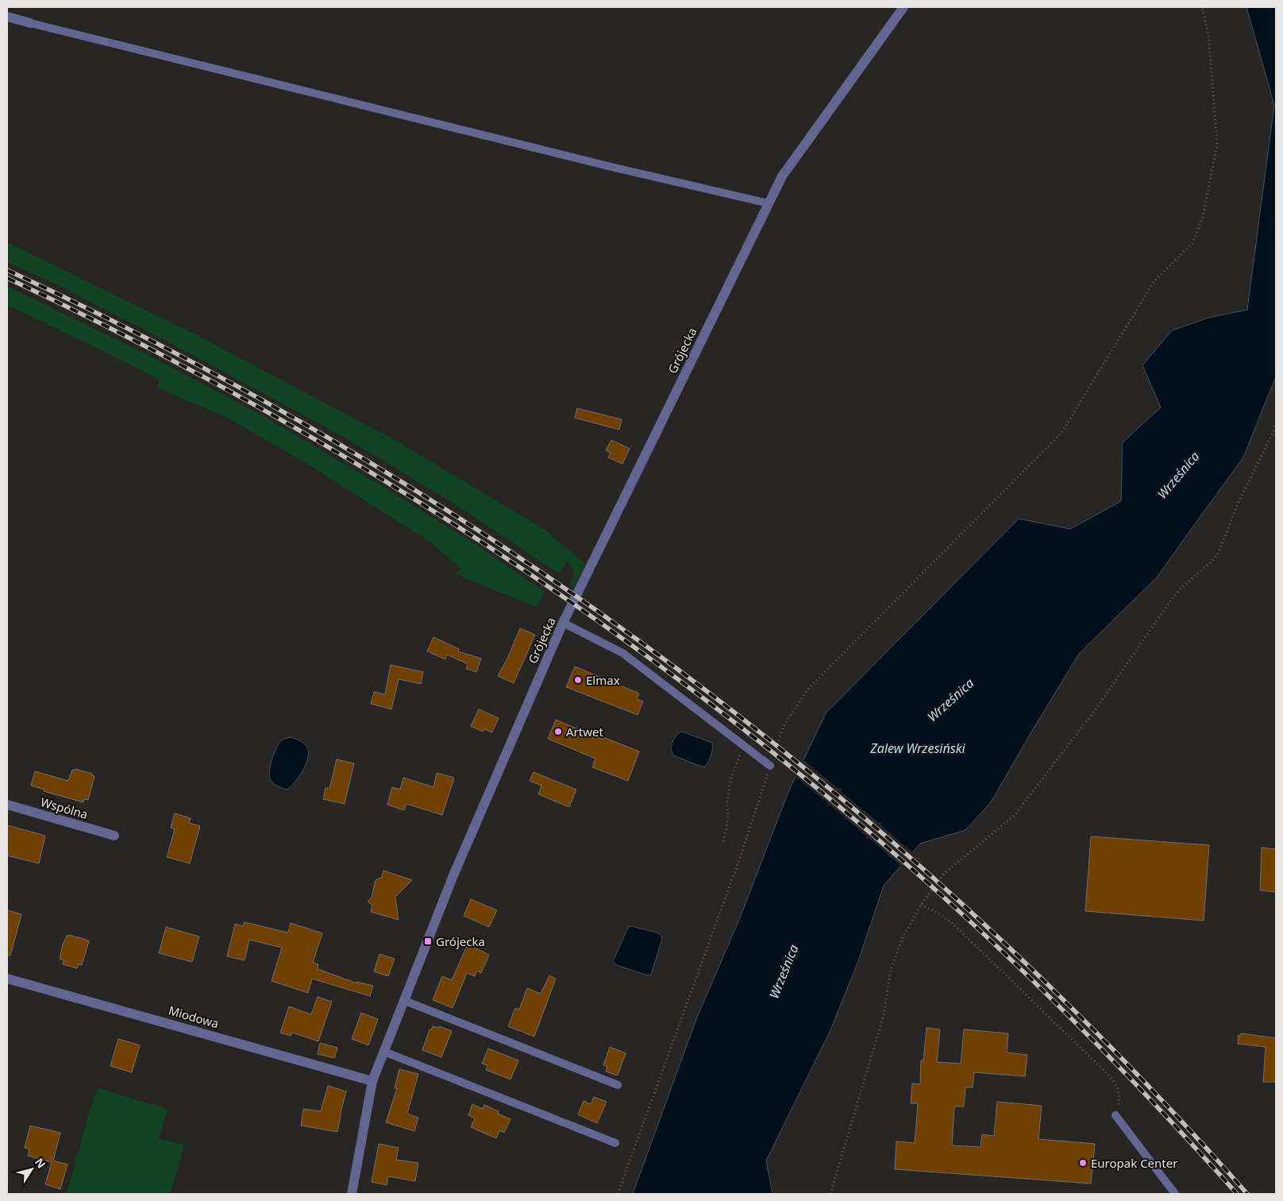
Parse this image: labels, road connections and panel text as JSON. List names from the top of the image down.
{
  "streets": {
    "street": ["Grójecka", "Wspólna", "Miodowa"]
  },
  "crossings": [
    ["Grójecka", "Miodowa"]
  ],
  "water": ["Wrześnica", "Zalew Wrzesiński"],
  "places": {
    "other": ["Elmax", "Artwet", "Europak Center"],
    "transit": ["Grójecka"]
  },
  "north": "top right"
}
